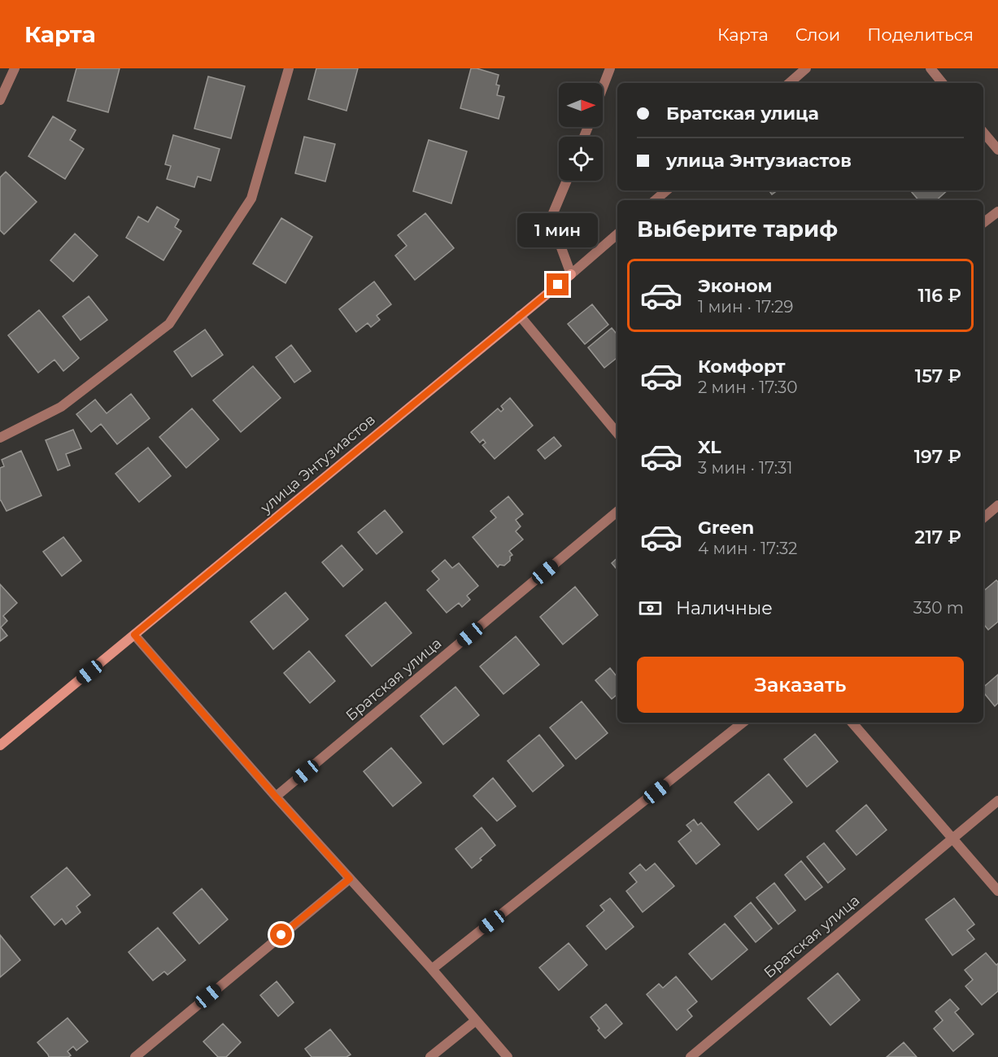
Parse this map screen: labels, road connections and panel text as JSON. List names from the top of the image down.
{
  "streets": {
    "street": ["улица Энтузиастов", "Братская улица"]
  },
  "north": "right",
  "page": {
    "header": "Карта",
    "nav": ["Карта", "Слои", "Поделиться"],
    "banner": ["Братская улица", "улица Энтузиастов"],
    "heading": "Выберите тариф",
    "bubble": "1 мин",
    "list": [
      {
        "name": "Эконом",
        "note": "1 мин · 17:29",
        "value": "116 ₽"
      },
      {
        "name": "Комфорт",
        "note": "2 мин · 17:30",
        "value": "157 ₽"
      },
      {
        "name": "XL",
        "note": "3 мин · 17:31",
        "value": "197 ₽"
      },
      {
        "name": "Green",
        "note": "4 мин · 17:32",
        "value": "217 ₽"
      }
    ],
    "pay": ["Наличные", "330 m"],
    "buttons": "Заказать"
  }
}
